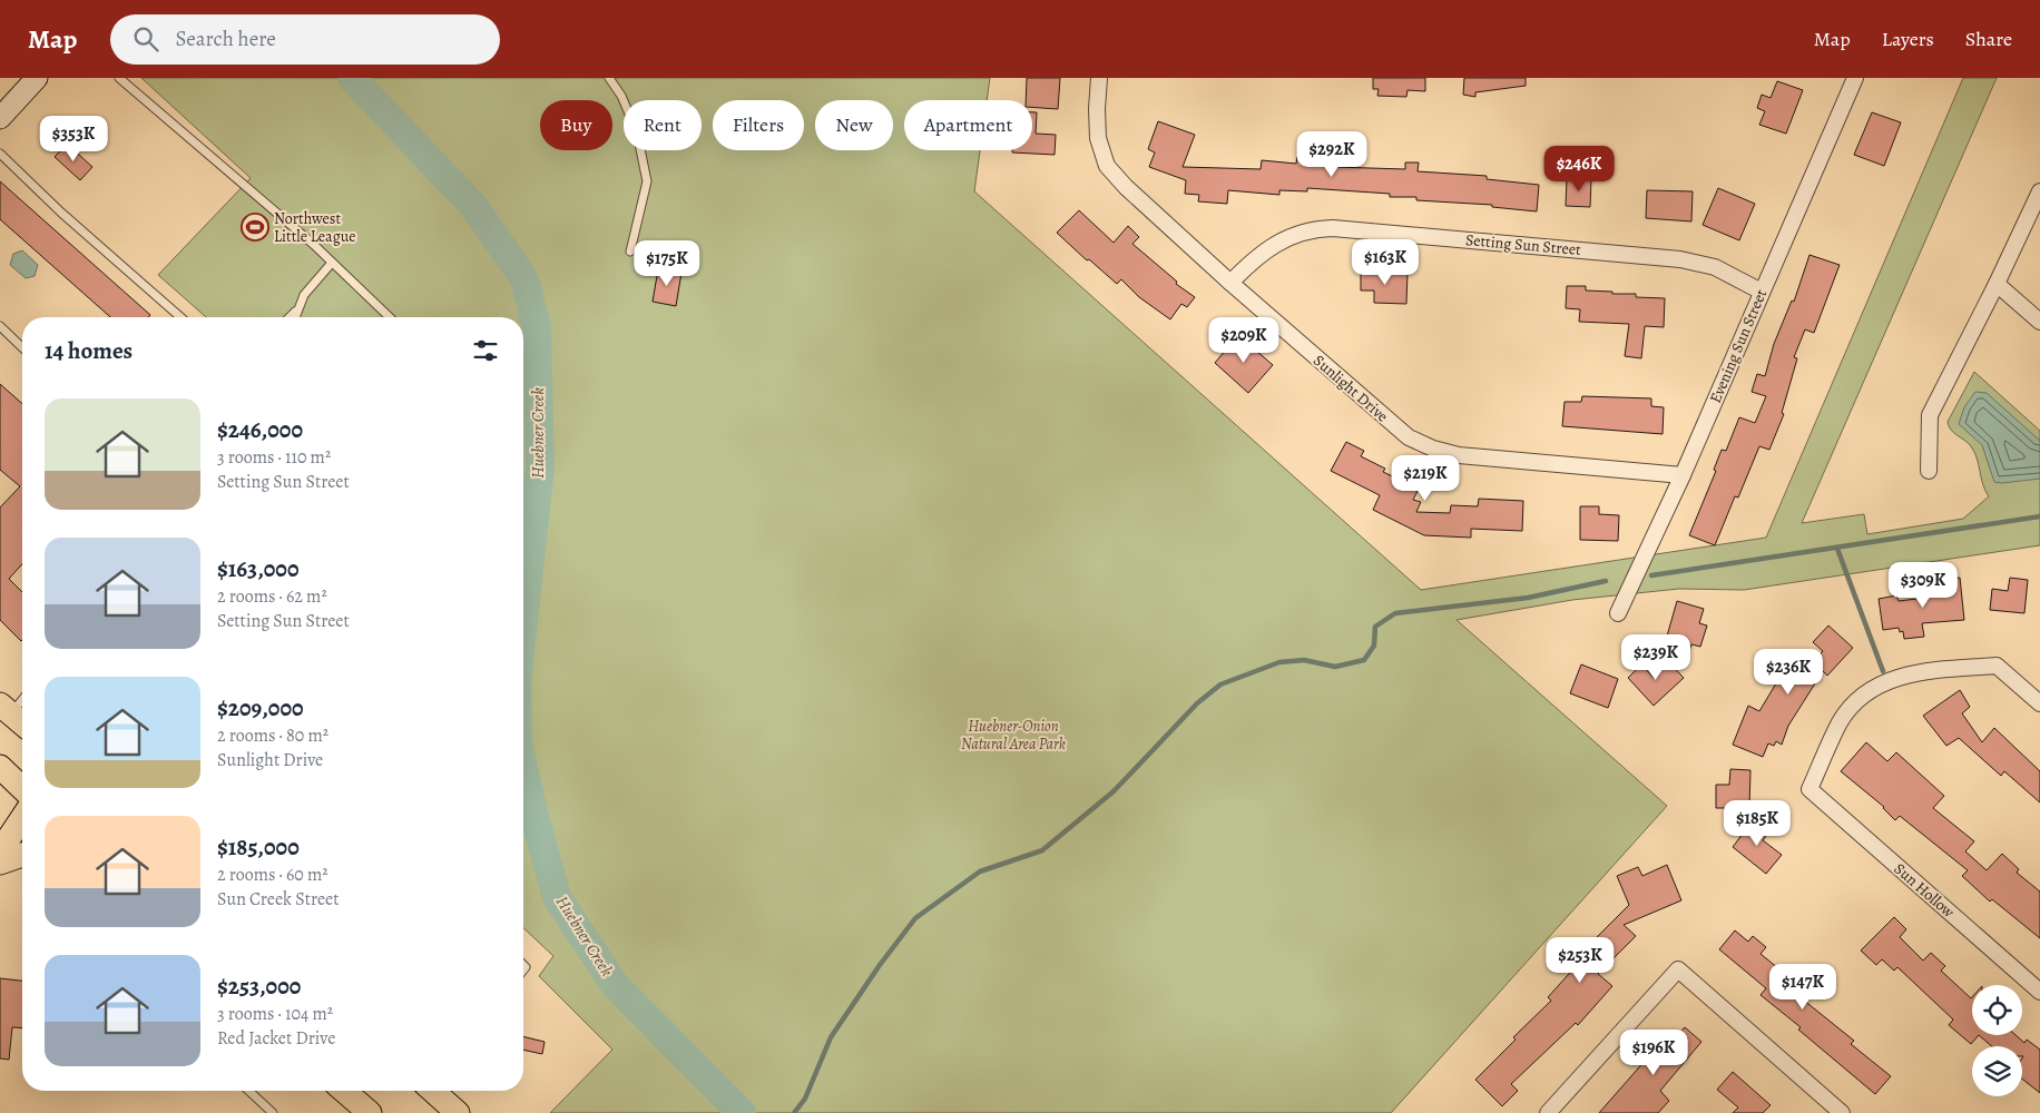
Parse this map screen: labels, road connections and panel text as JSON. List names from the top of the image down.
{
  "streets": {
    "street": [
      "Setting Sun Street",
      "Evening Sun Street",
      "Sunlight Drive",
      "Sun Hollow"
    ]
  },
  "crossings": [
    ["Setting Sun Street", "Evening Sun Street"],
    ["Setting Sun Street", "Sunlight Drive"],
    ["Evening Sun Street", "Sunlight Drive"]
  ],
  "water": ["Huebner Creek"],
  "parks": ["Huebner-Onion Natural Area Park"],
  "places": {
    "sports": ["Northwest Little League"]
  },
  "page": {
    "header": "Map",
    "search": "Search here",
    "nav": ["Map", "Layers", "Share"],
    "chip": [
      "Buy",
      "Rent",
      "Filters",
      "New",
      "Apartment"
    ],
    "price": [
      "$353K",
      "$292K",
      "$246K",
      "$163K",
      "$175K",
      "$209K",
      "$219K",
      "$309K",
      "$239K",
      "$236K",
      "$185K",
      "$253K",
      "$147K",
      "$196K"
    ],
    "heading": "14 homes",
    "list": [
      {
        "name": "$246,000",
        "note": "3 rooms · 110 m² · Setting Sun Street"
      },
      {
        "name": "$163,000",
        "note": "2 rooms · 62 m² · Setting Sun Street"
      },
      {
        "name": "$209,000",
        "note": "2 rooms · 80 m² · Sunlight Drive"
      },
      {
        "name": "$185,000",
        "note": "2 rooms · 60 m² · Sun Creek Street"
      },
      {
        "name": "$253,000",
        "note": "3 rooms · 104 m² · Red Jacket Drive"
      }
    ]
  }
}
